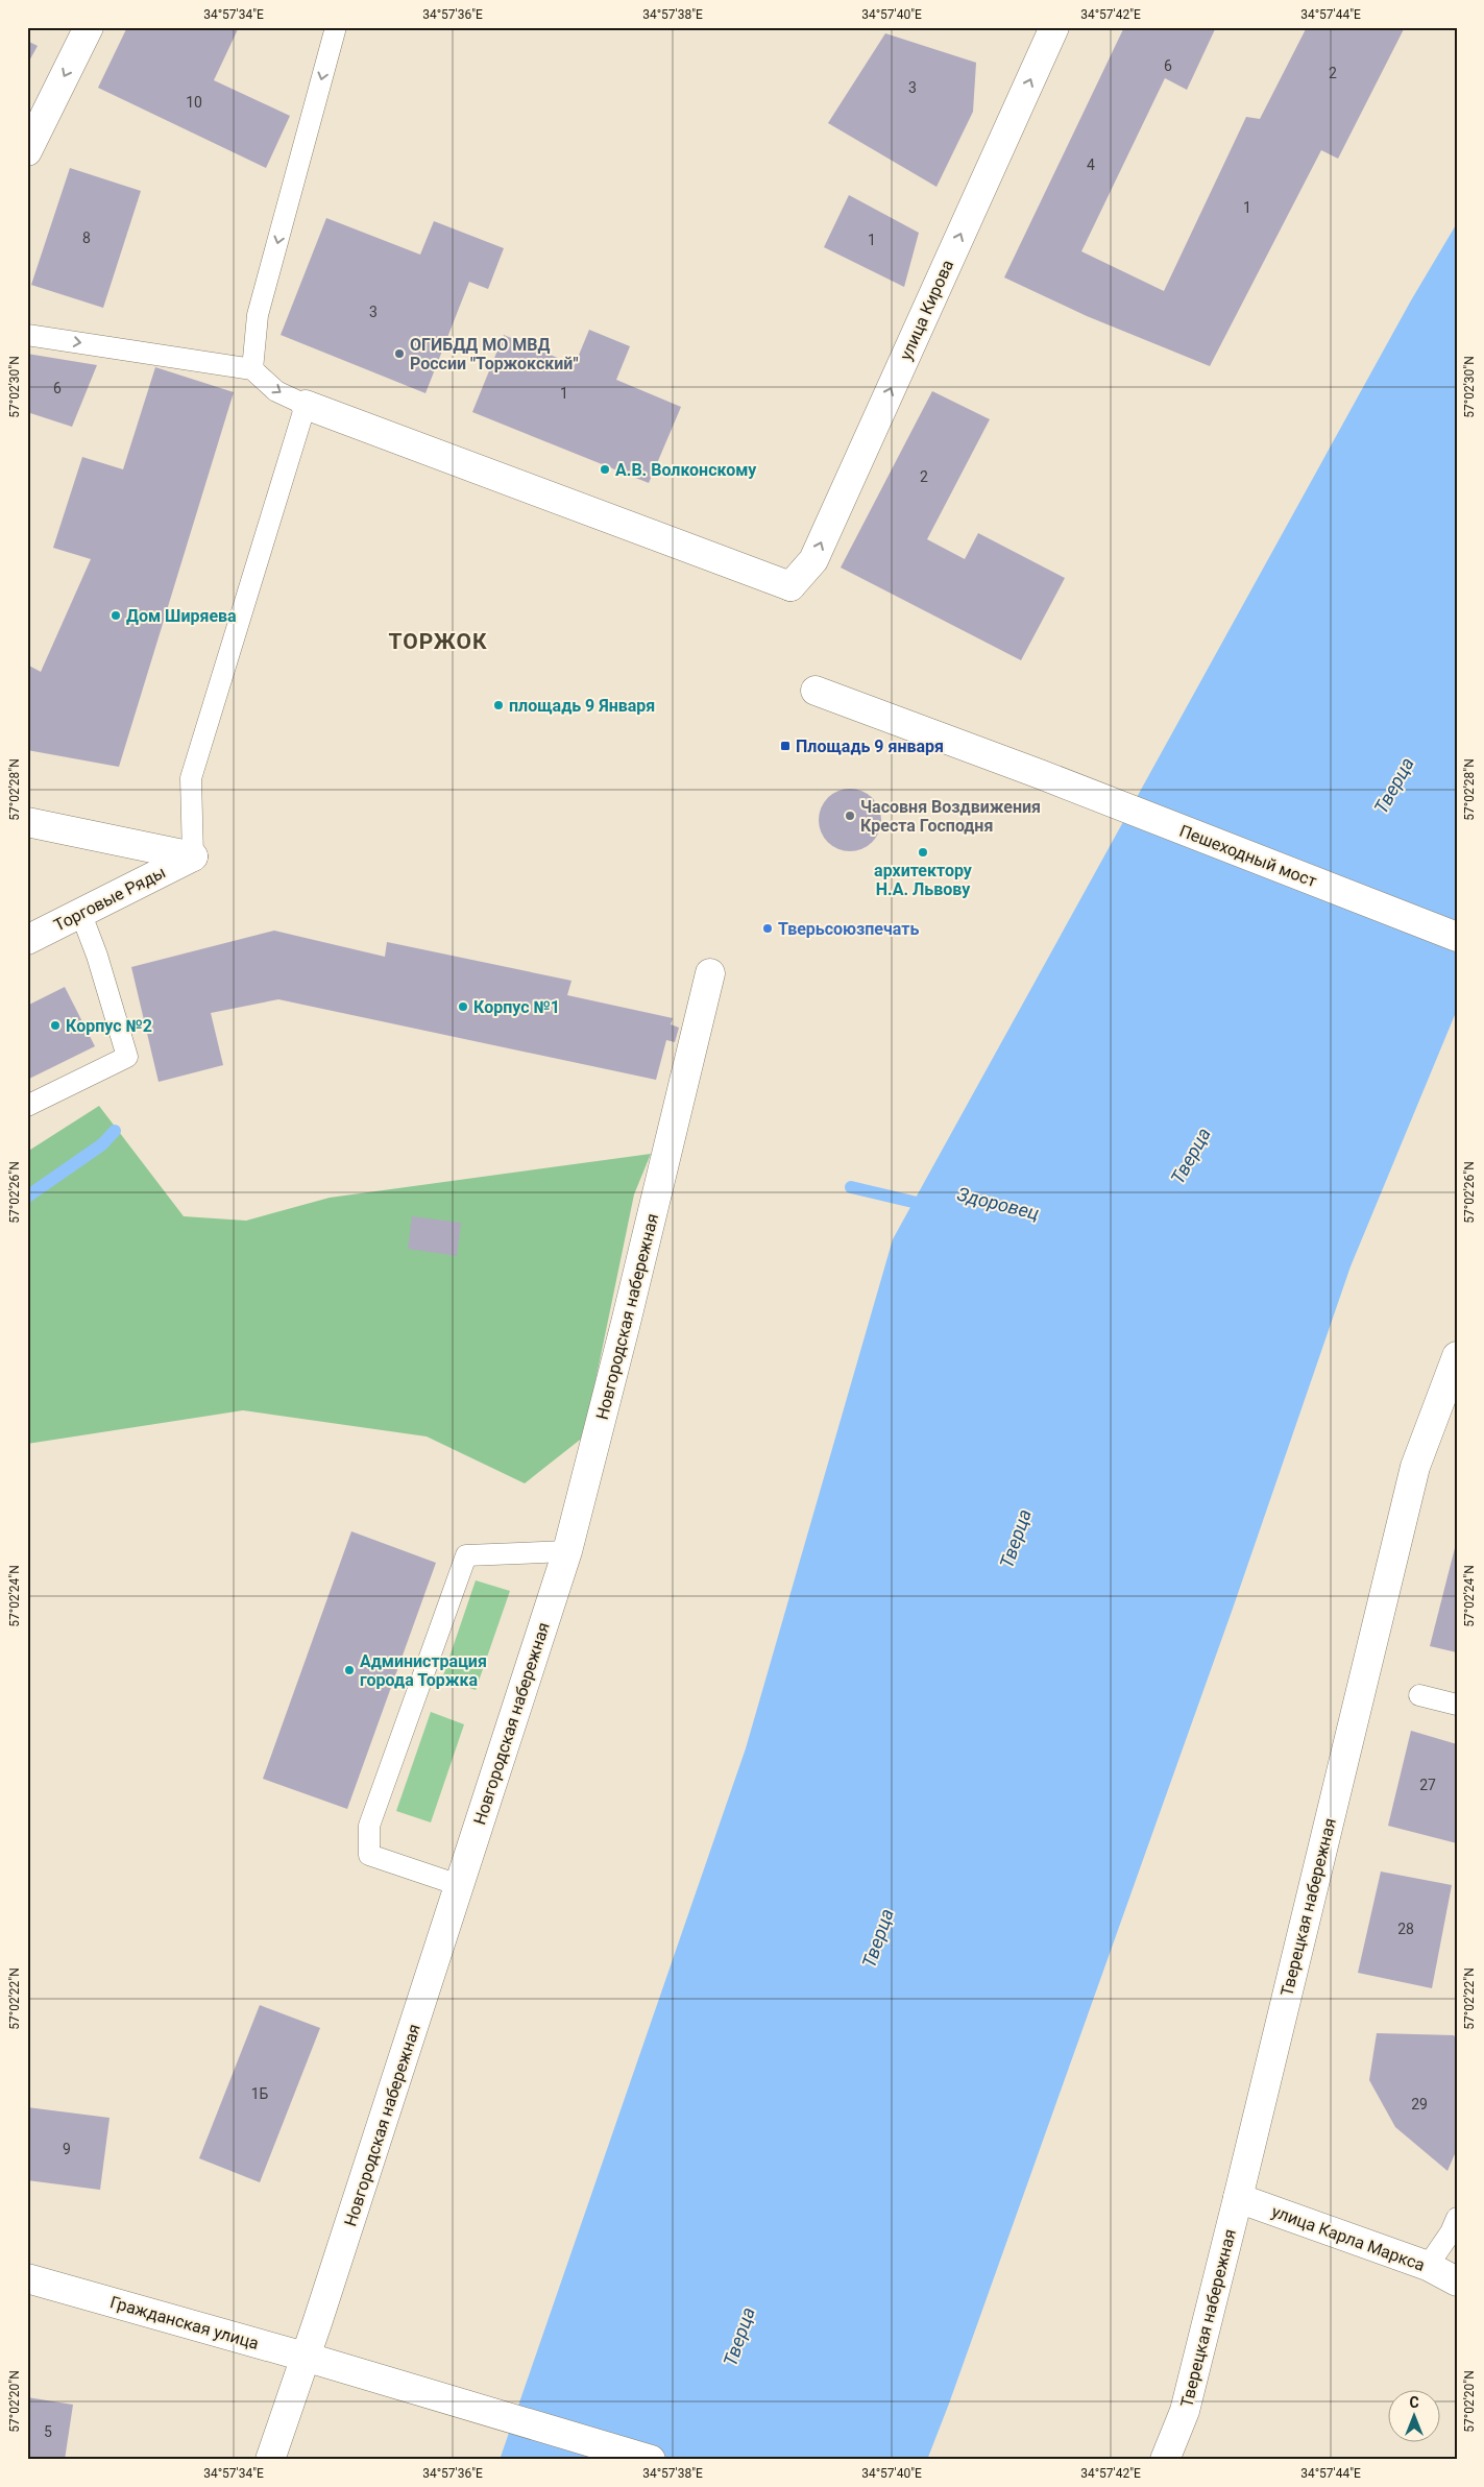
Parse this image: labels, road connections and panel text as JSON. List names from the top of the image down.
{
  "streets": {
    "street": [
      "улица Кирова",
      "Пешеходный мост",
      "Торговые Ряды",
      "Новгородская набережная",
      "Тверецкая набережная",
      "улица Карла Маркса",
      "Гражданская улица"
    ]
  },
  "crossings": [
    ["Новгородская набережная", "Гражданская улица"],
    ["Тверецкая набережная", "улица Карла Маркса"]
  ],
  "districts": ["ТОРЖОК"],
  "water": ["Тверца", "Здоровец"],
  "places": {
    "other": [
      "ОГИБДД МО МВД России \"Торжокский\"",
      "А.В. Волконскому",
      "Дом Ширяева",
      "площадь 9 Января",
      "Часовня Воздвижения Креста Господня",
      "архитектору Н.А. Львову",
      "Тверьсоюзпечать",
      "Корпус №1",
      "Корпус №2",
      "Администрация города Торжка"
    ],
    "transit": ["Площадь 9 января"]
  },
  "house_numbers": [
    "6",
    "2",
    "3",
    "10",
    "4",
    "1",
    "8",
    "1",
    "3",
    "6",
    "1",
    "2",
    "27",
    "28",
    "1Б",
    "29",
    "9",
    "5"
  ],
  "north": "top",
  "coordinates": [
    "34°57'34\"E",
    "34°57'36\"E",
    "34°57'38\"E",
    "34°57'40\"E",
    "34°57'42\"E",
    "34°57'44\"E",
    "57°02'30\"N",
    "57°02'28\"N",
    "57°02'26\"N",
    "57°02'24\"N",
    "57°02'22\"N",
    "57°02'20\"N"
  ]
}
